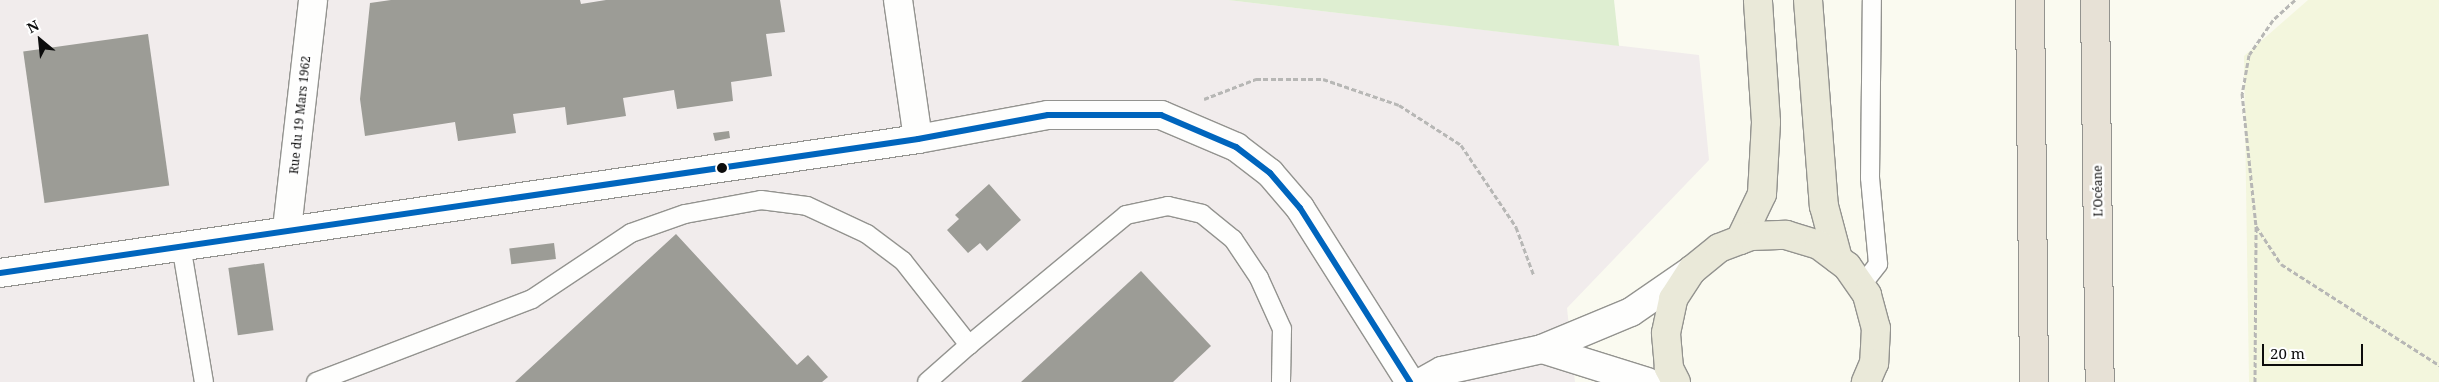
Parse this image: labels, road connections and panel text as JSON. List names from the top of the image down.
{
  "streets": {
    "highway": ["L’Océane"],
    "street": ["Rue du 19 Mars 1962"]
  },
  "scale_bar": "20 m",
  "north": "top left"
}
